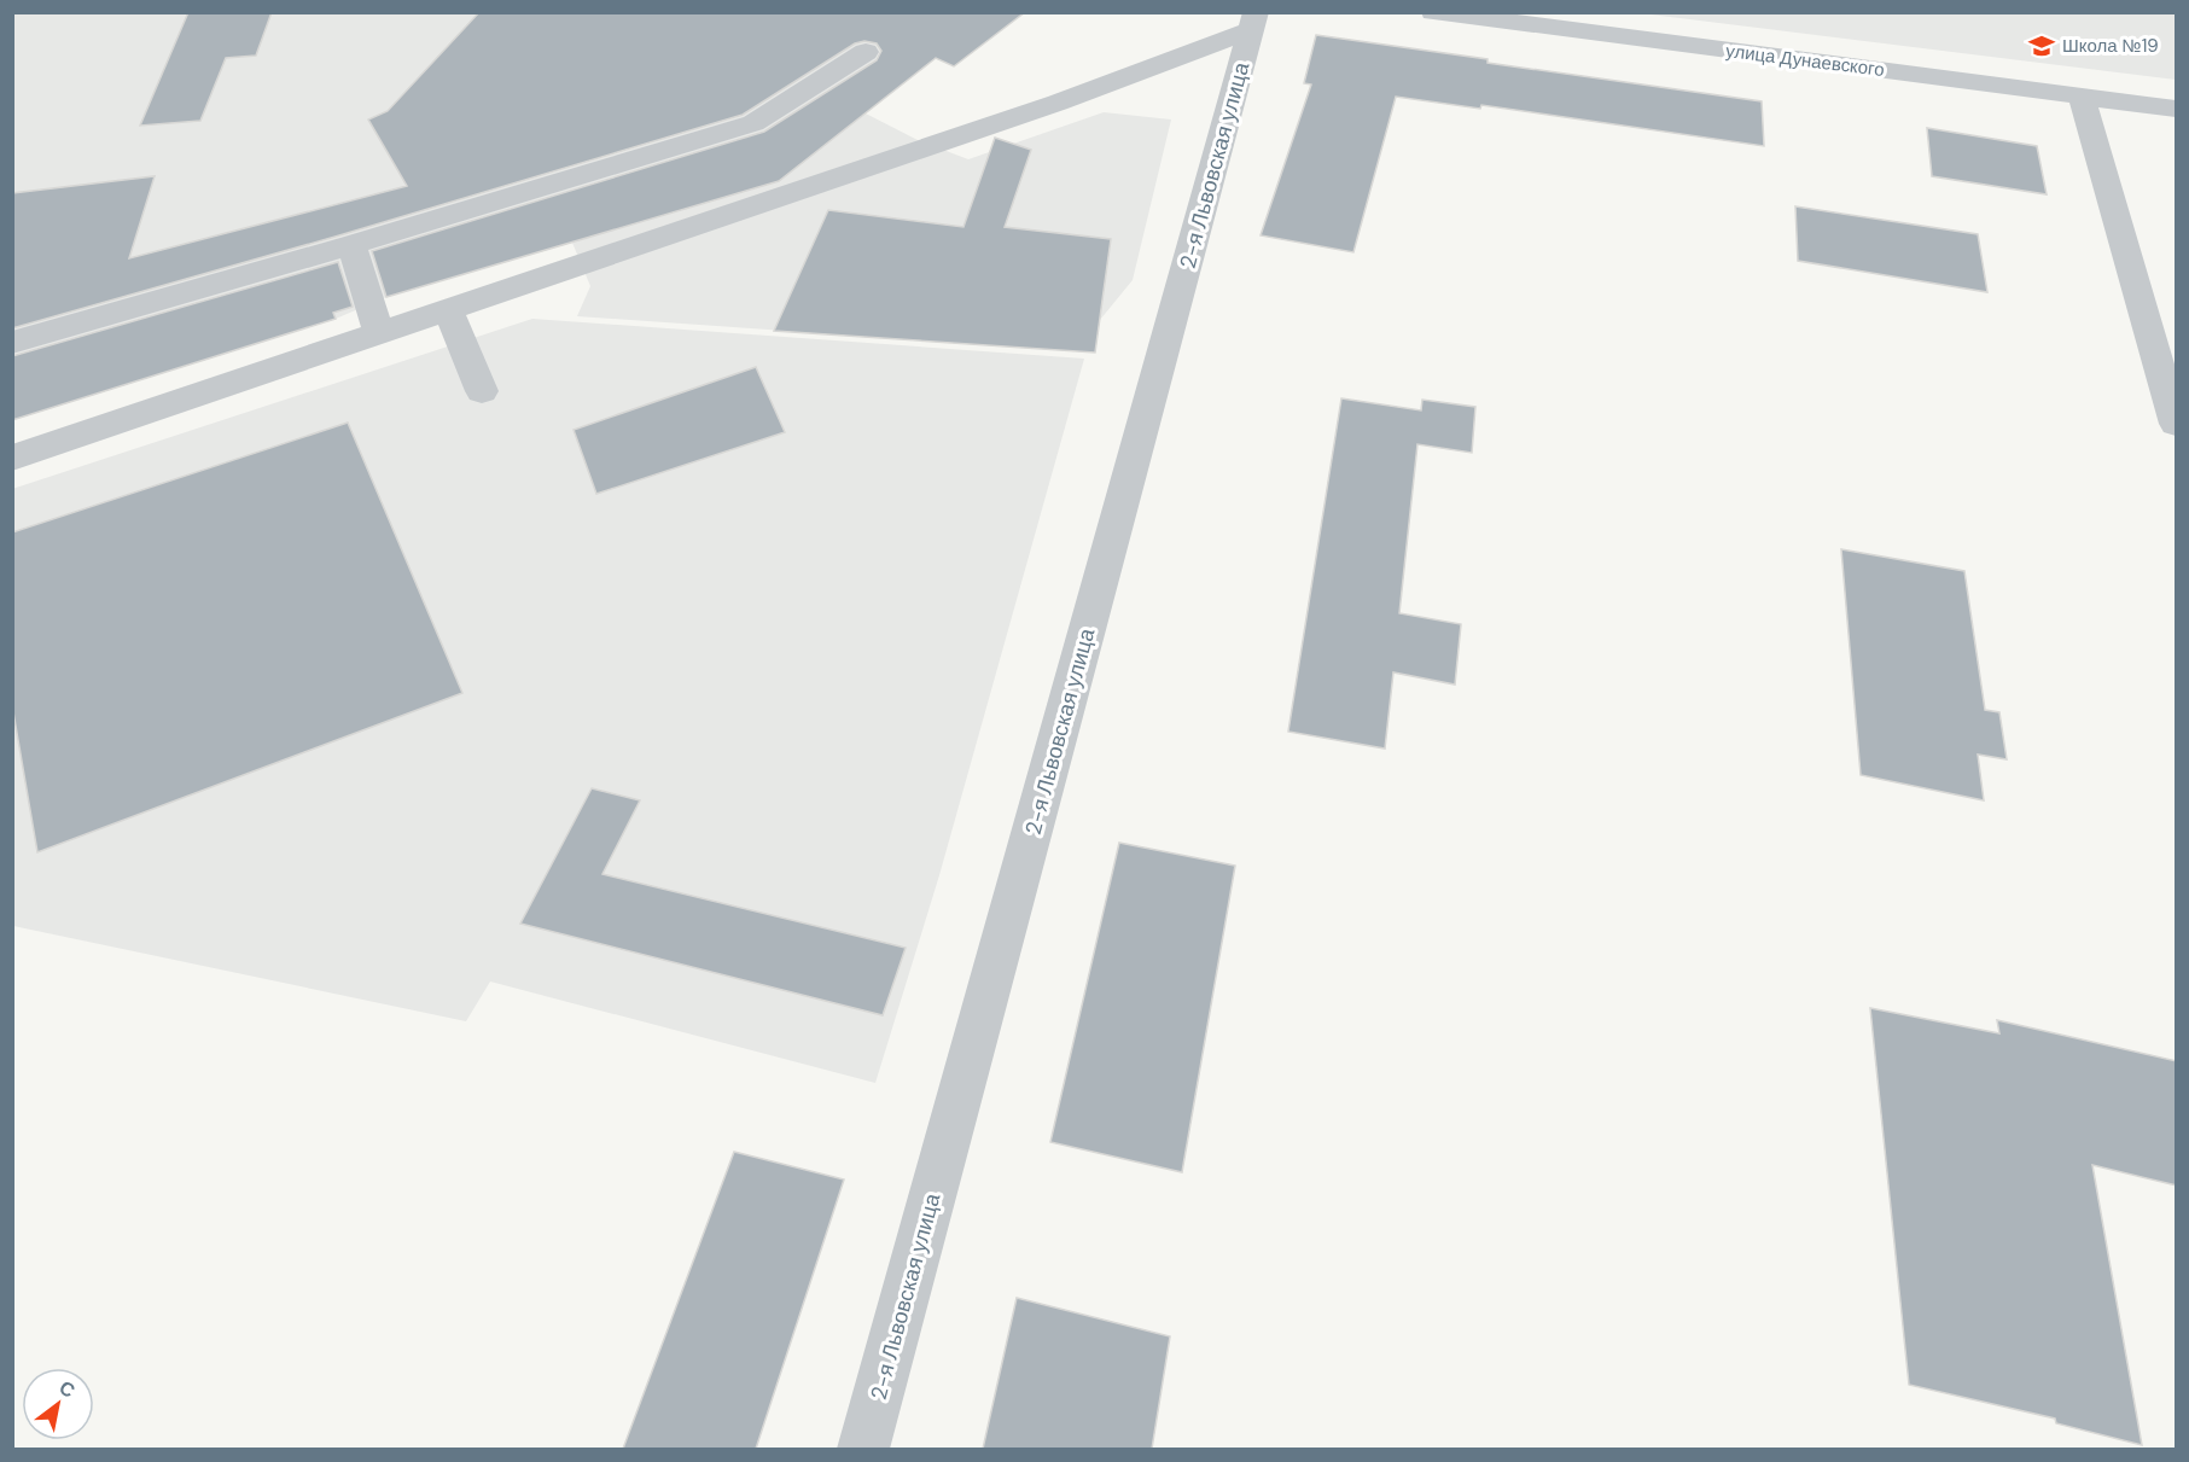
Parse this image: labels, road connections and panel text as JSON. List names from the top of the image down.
{
  "streets": {
    "street": ["улица Дунаевского", "2-я Львовская улица"]
  },
  "places": {
    "school or university": ["Школа №19"]
  },
  "north": "top right"
}
